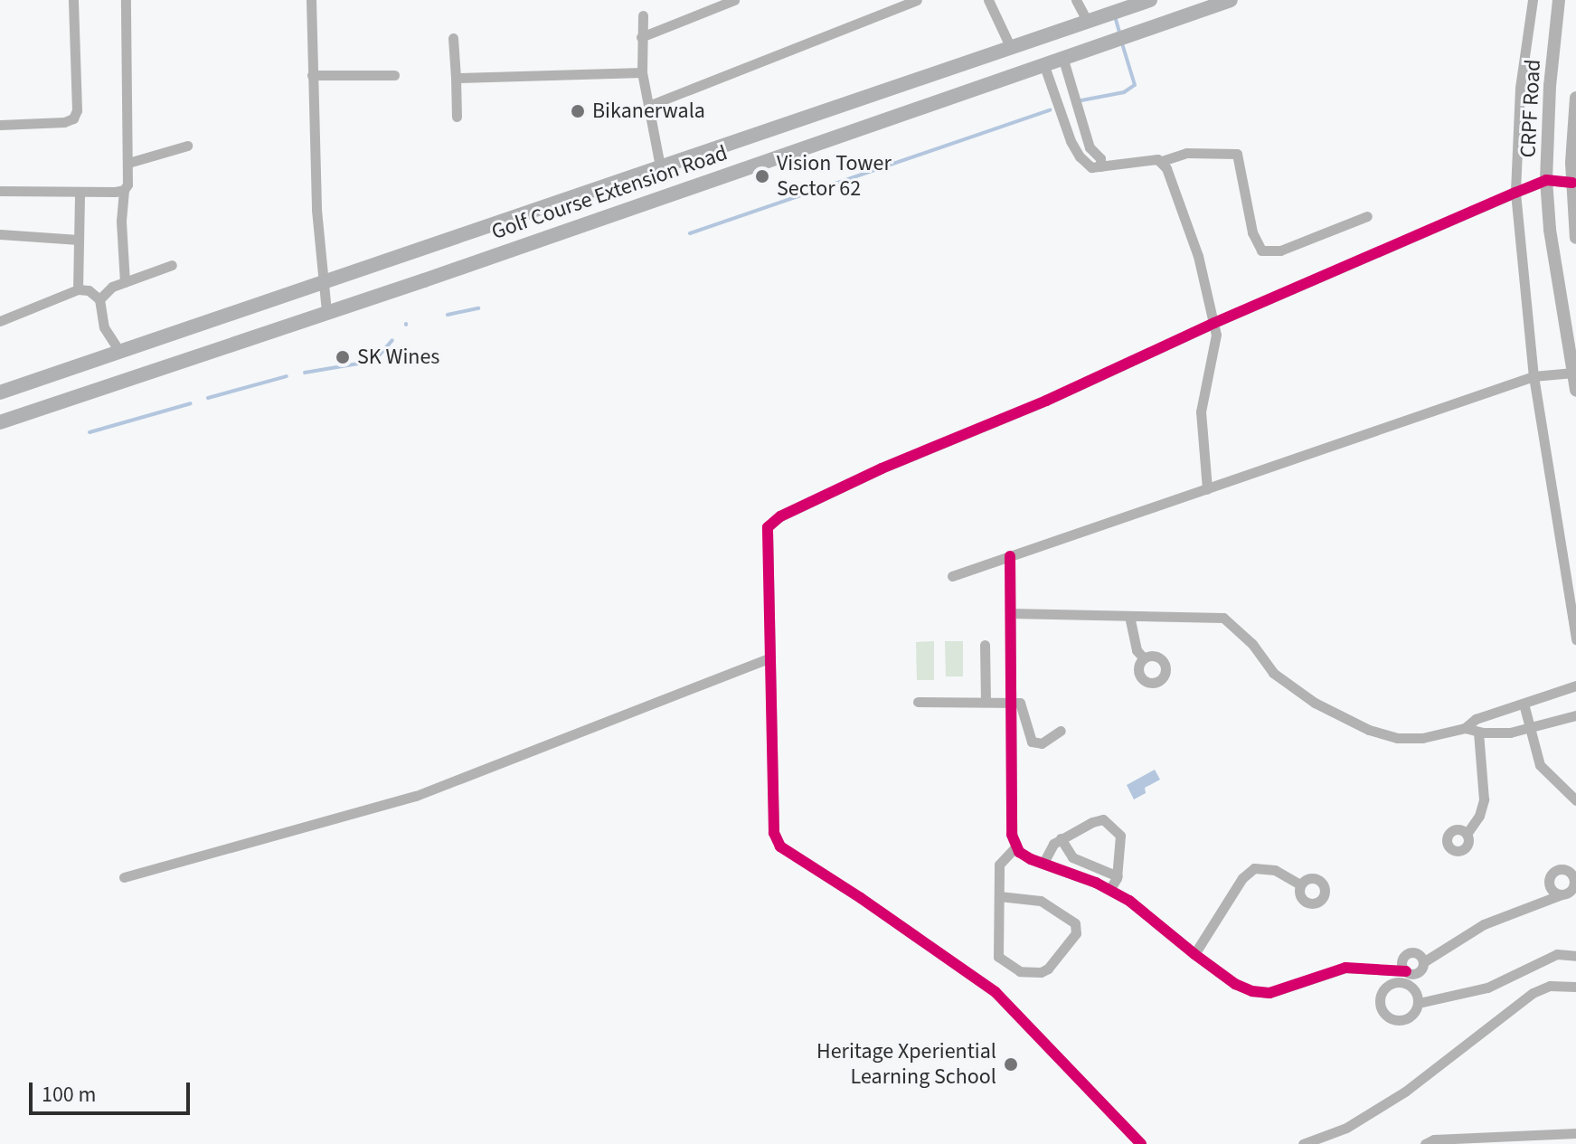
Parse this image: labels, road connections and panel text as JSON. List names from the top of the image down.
{
  "streets": {
    "main road": ["Golf Course Extension Road"],
    "street": ["CRPF Road"]
  },
  "places": [
    "Bikanerwala",
    "Vision Tower Sector 62",
    "SK Wines",
    "Heritage Xperiential Learning School"
  ],
  "scale_bar": "100 m"
}
